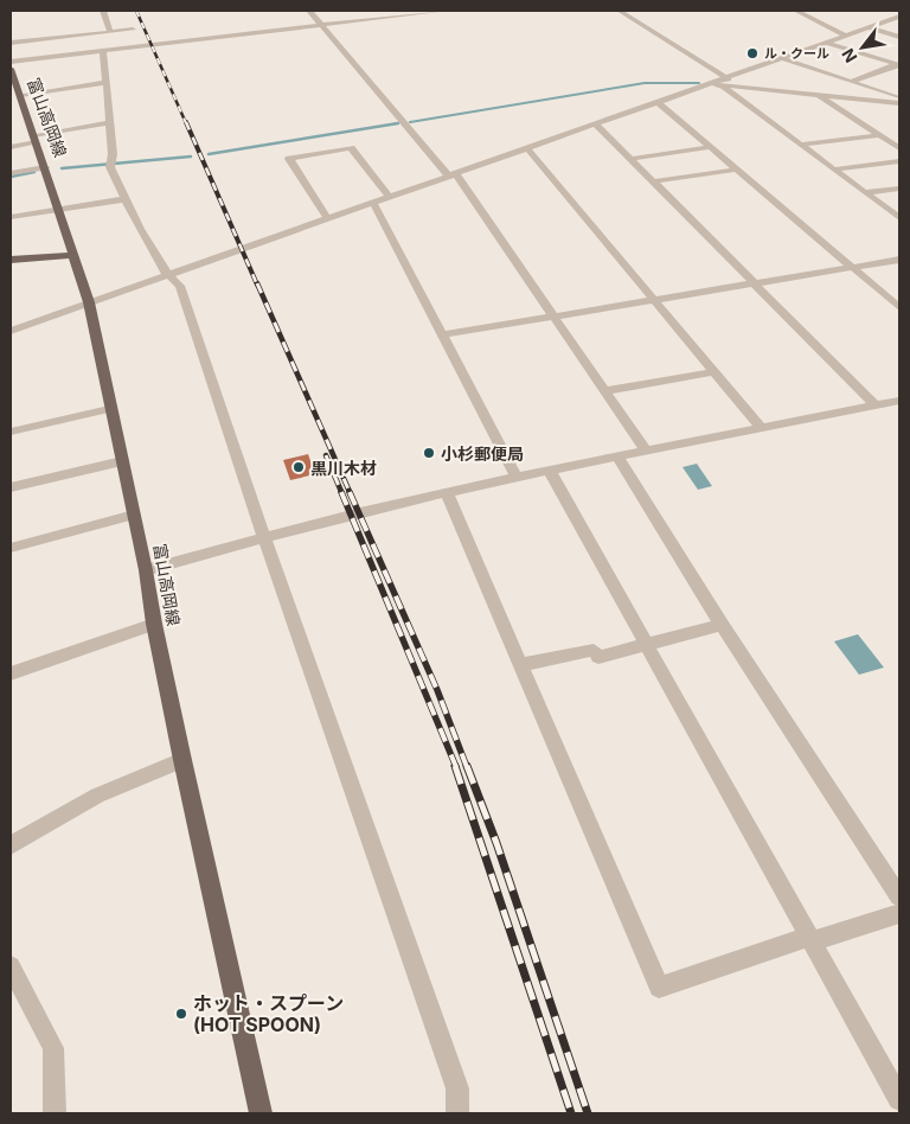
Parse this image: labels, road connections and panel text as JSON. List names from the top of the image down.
{
  "streets": {
    "main road": ["富山高岡線"]
  },
  "places": [
    "ル・クール",
    "小杉郵便局",
    "黒川木材",
    "ホット・スプーン (HOT SPOON)"
  ],
  "north": "bottom left"
}
